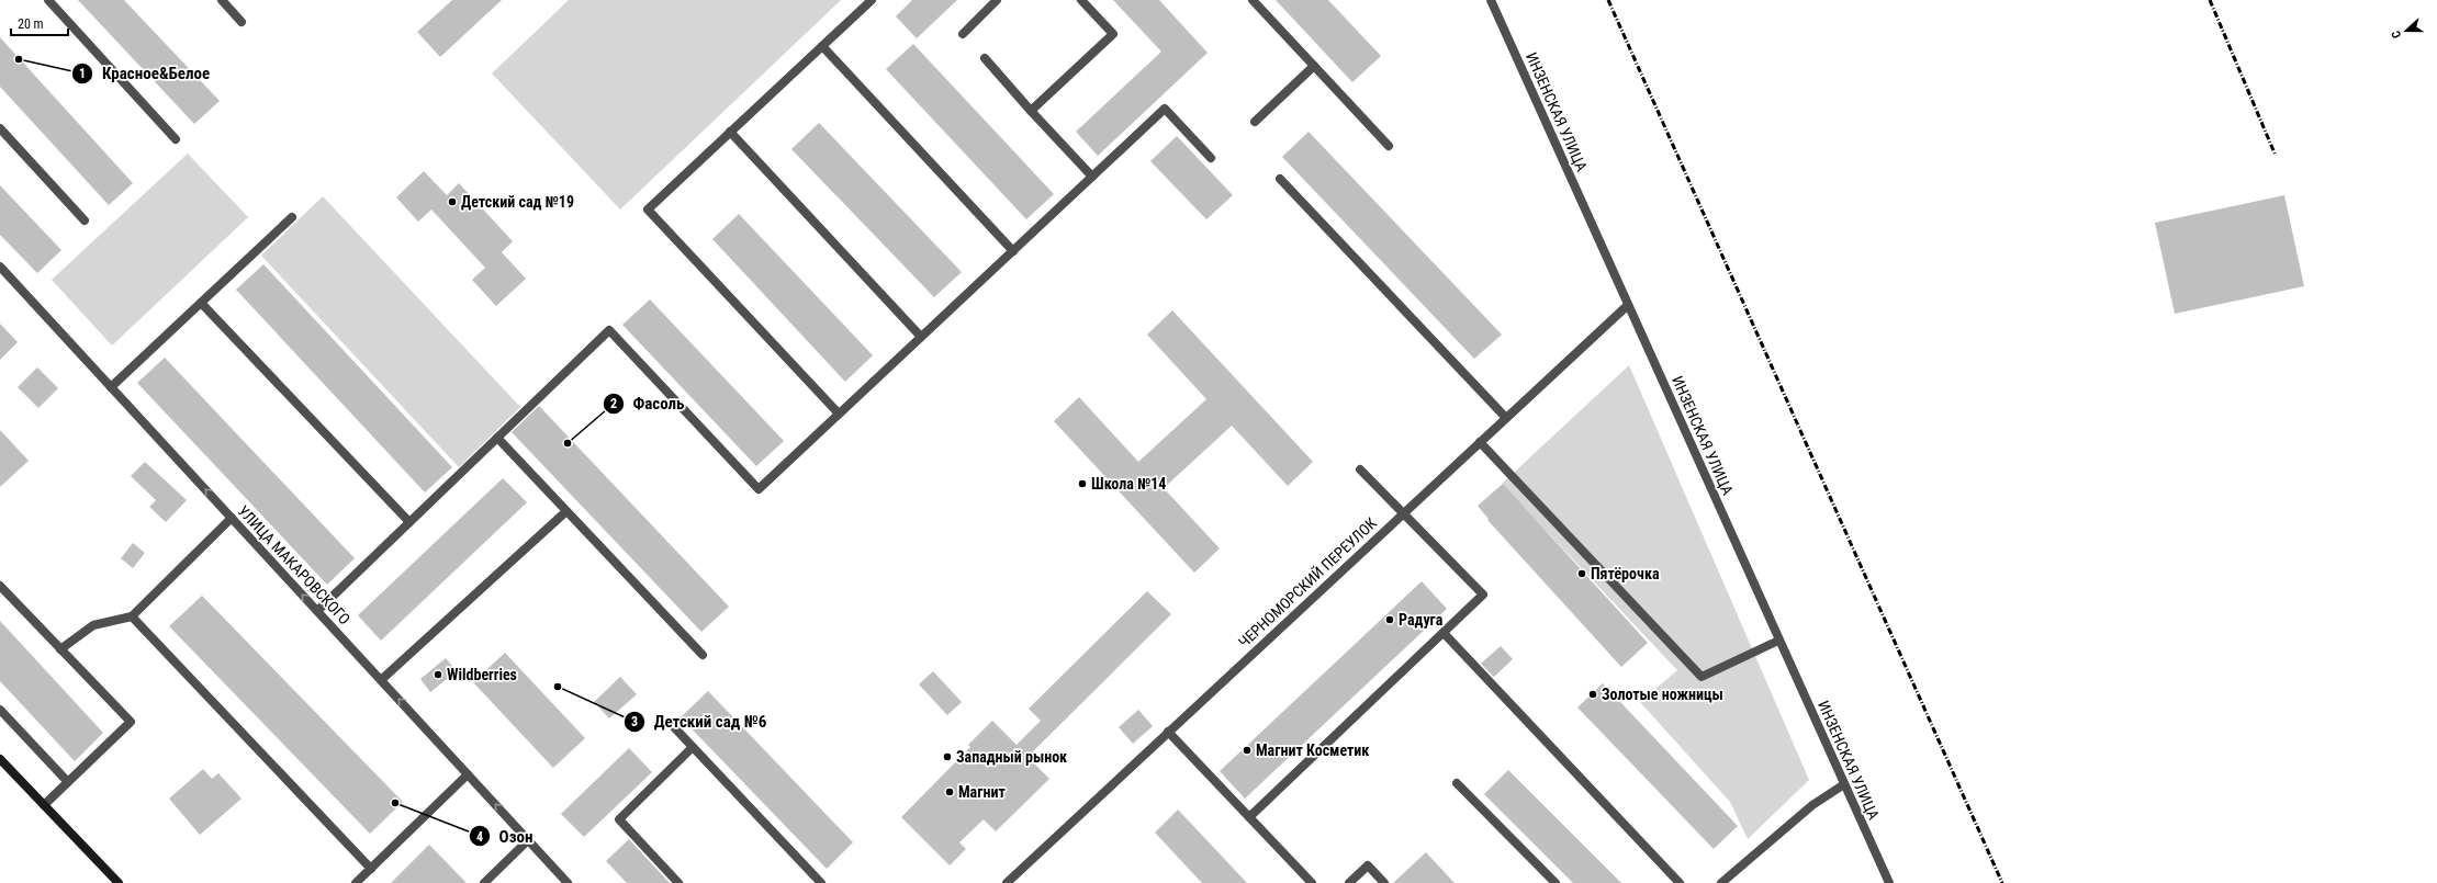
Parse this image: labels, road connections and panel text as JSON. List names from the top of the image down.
{
  "streets": {
    "street": ["ИНЗЕНСКАЯ УЛИЦА", "УЛИЦА МАКАРОВСКОГО", "ЧЕРНОМОРСКИЙ ПЕРЕУЛОК"]
  },
  "crossings": [
    ["ИНЗЕНСКАЯ УЛИЦА", "ЧЕРНОМОРСКИЙ ПЕРЕУЛОК"]
  ],
  "one_way": ["УЛИЦА МАКАРОВСКОГО"],
  "places": [
    "Красное&Белое",
    "Детский сад №19",
    "Фасоль",
    "Школа №14",
    "Пятёрочка",
    "Радуга",
    "Wildberries",
    "Детский сад №6",
    "Золотые ножницы",
    "Магнит Косметик",
    "Западный рынок",
    "Магнит",
    "Озон"
  ],
  "scale_bar": "20 m",
  "north": "left"
}
